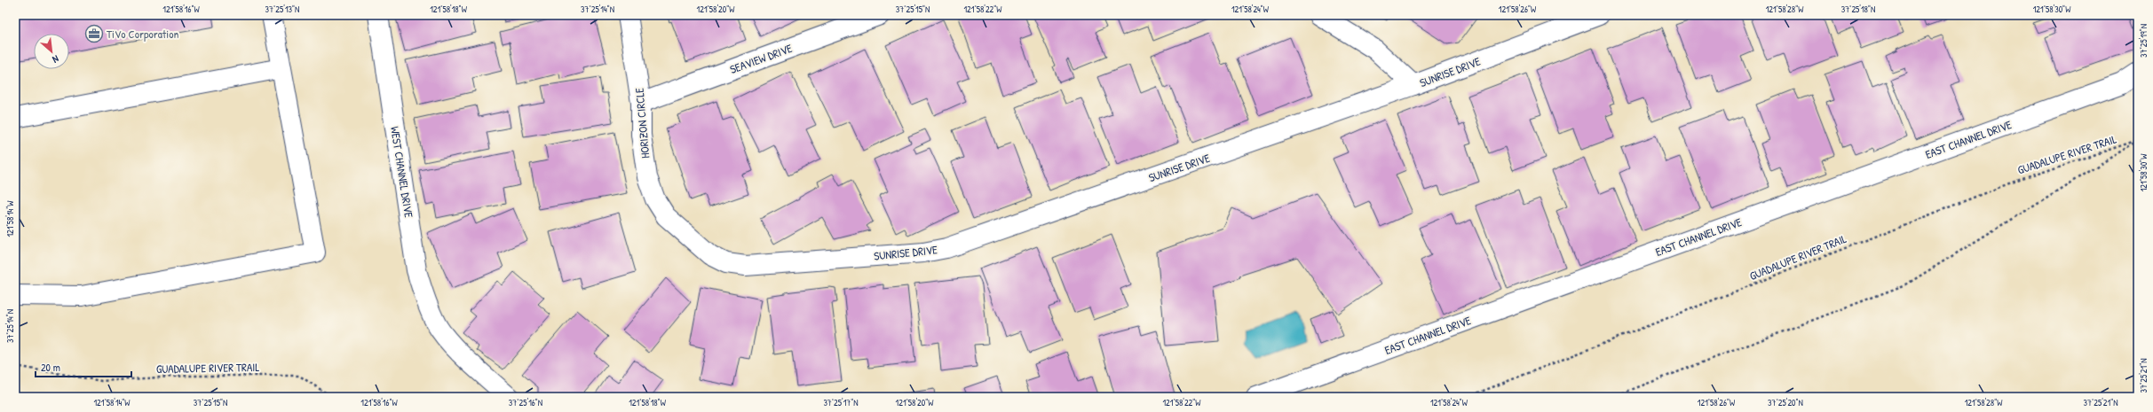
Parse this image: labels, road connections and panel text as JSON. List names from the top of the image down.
{
  "streets": {
    "street": [
      "SEAVIEW DRIVE",
      "SUNRISE DRIVE",
      "HORIZON CIRCLE",
      "EAST CHANNEL DRIVE",
      "WEST CHANNEL DRIVE"
    ],
    "path": ["GUADALUPE RIVER TRAIL"]
  },
  "crossings": [
    ["SEAVIEW DRIVE", "HORIZON CIRCLE"],
    ["SUNRISE DRIVE", "HORIZON CIRCLE"]
  ],
  "places": {
    "office": ["TiVo Corporation"]
  },
  "scale_bar": "20 m",
  "north": "bottom right",
  "coordinates": [
    "121°58'16\"W",
    "37°25'13\"N",
    "121°58'18\"W",
    "37°25'14\"N",
    "121°58'20\"W",
    "37°25'15\"N",
    "121°58'22\"W",
    "121°58'24\"W",
    "121°58'26\"W",
    "121°58'28\"W",
    "37°25'18\"N",
    "121°58'30\"W",
    "37°25'19\"N",
    "121°58'14\"W",
    "37°25'21\"N",
    "37°25'16\"N",
    "37°25'17\"N",
    "37°25'20\"N"
  ]
}
